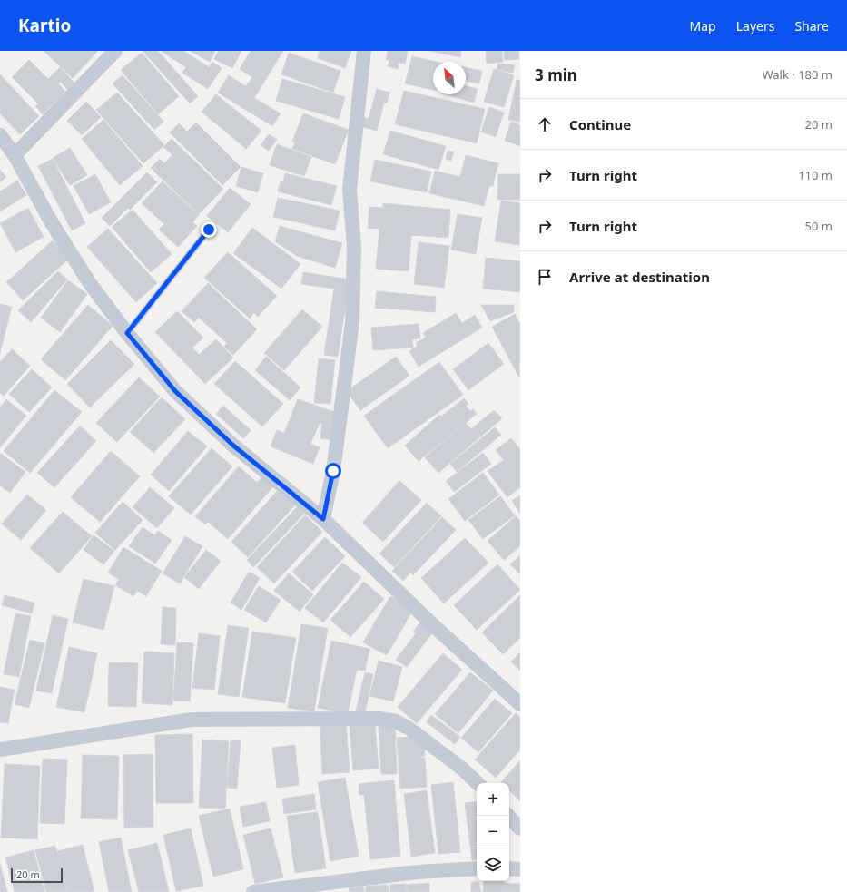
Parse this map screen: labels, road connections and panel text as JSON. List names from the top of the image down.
{
  "scale_bar": "20 m",
  "north": "top left",
  "page": {
    "header": "Kartio",
    "nav": ["Map", "Layers", "Share"],
    "heading": ["3 min", "Walk · 180 m"],
    "list": [
      ["Continue", "20 m"],
      ["Turn right", "110 m"],
      ["Turn right", "50 m"],
      "Arrive at destination"
    ],
    "map_buttons": ["+", "−"],
    "scale": "20 m"
  }
}
